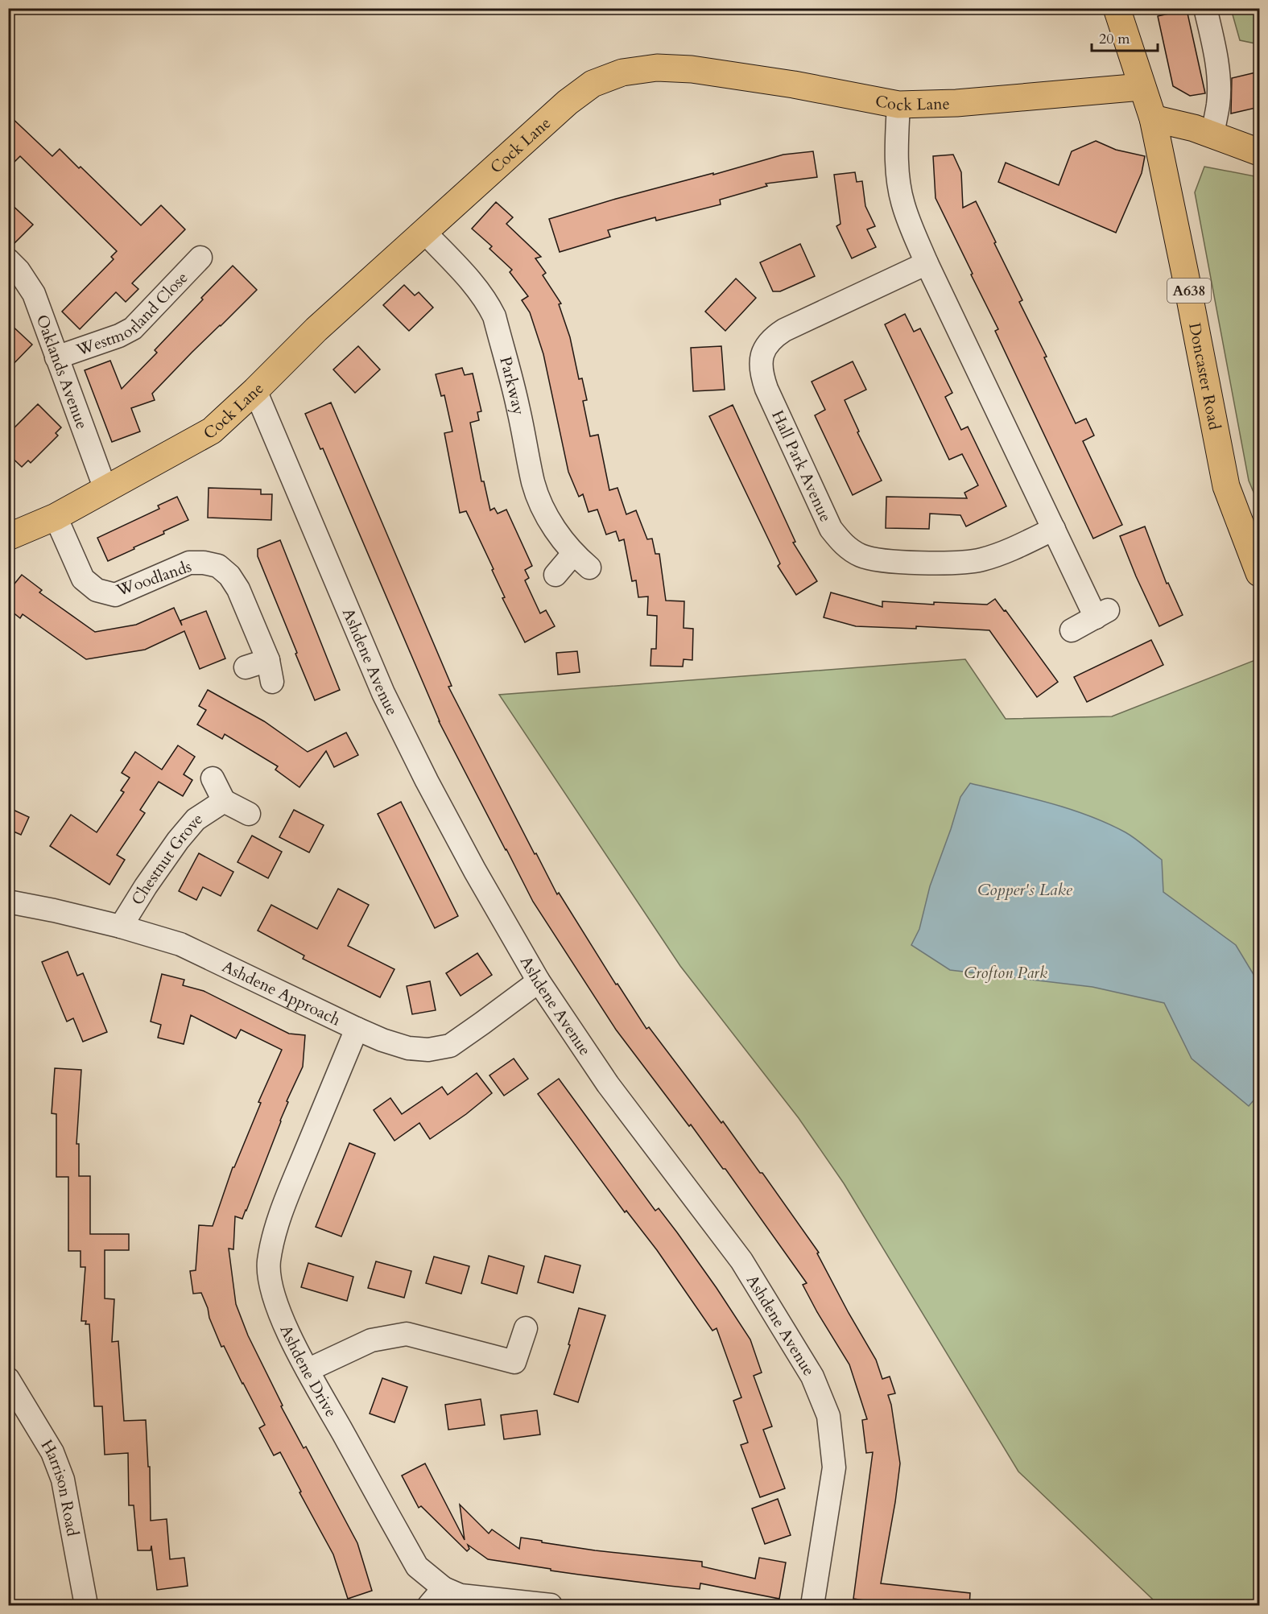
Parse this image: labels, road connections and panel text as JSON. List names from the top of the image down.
{
  "streets": {
    "main road": ["Cock Lane", "A638", "Doncaster Road"],
    "street": [
      "Westmorland Close",
      "Oaklands Avenue",
      "Parkway",
      "Hall Park Avenue",
      "Woodlands",
      "Ashdene Avenue",
      "Chestnut Grove",
      "Ashdene Approach",
      "Ashdene Drive",
      "Harrison Road"
    ]
  },
  "crossings": [
    ["Cock Lane", "Oaklands Avenue"],
    ["Cock Lane", "Doncaster Road"],
    ["Cock Lane", "Parkway"],
    ["Cock Lane", "Woodlands"],
    ["Cock Lane", "Ashdene Avenue"],
    ["Westmorland Close", "Oaklands Avenue"],
    ["Ashdene Avenue", "Ashdene Approach"],
    ["Chestnut Grove", "Ashdene Approach"],
    ["Ashdene Approach", "Ashdene Drive"]
  ],
  "water": ["Copper's Lake"],
  "parks": ["Crofton Park"],
  "scale_bar": "20 m"
}
